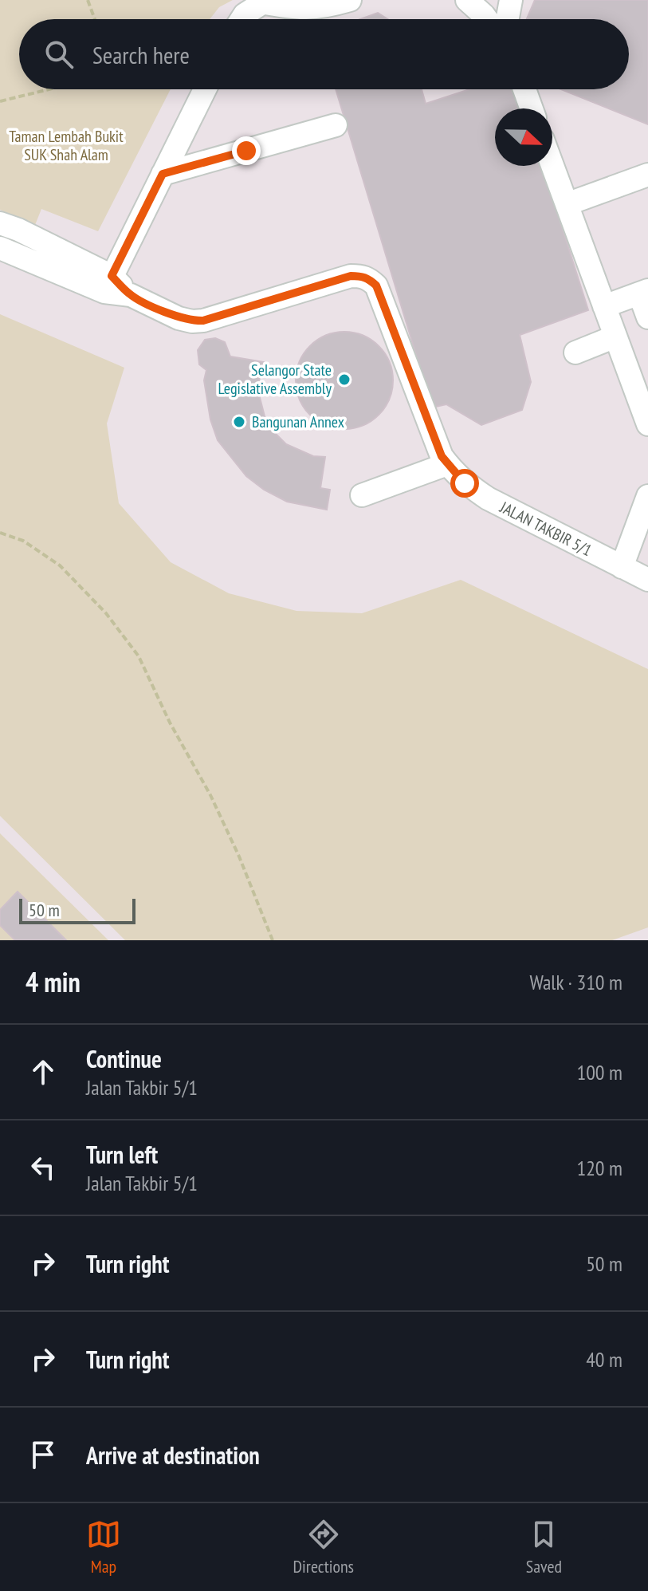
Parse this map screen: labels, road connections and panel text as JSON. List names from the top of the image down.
{
  "streets": {
    "street": ["JALAN TAKBIR 5/1"]
  },
  "parks": ["Taman Lembah Bukit SUK Shah Alam"],
  "places": ["Selangor State Legislative Assembly", "Bangunan Annex"],
  "scale_bar": "50 m",
  "north": "right",
  "page": {
    "search": "Search here",
    "scale": "50 m",
    "heading": ["4 min", "Walk · 310 m"],
    "list": [
      ["Continue", "Jalan Takbir 5/1", "100 m"],
      ["Turn left", "Jalan Takbir 5/1", "120 m"],
      ["Turn right", "50 m"],
      ["Turn right", "40 m"],
      "Arrive at destination"
    ],
    "nav": ["Map", "Directions", "Saved"]
  }
}
